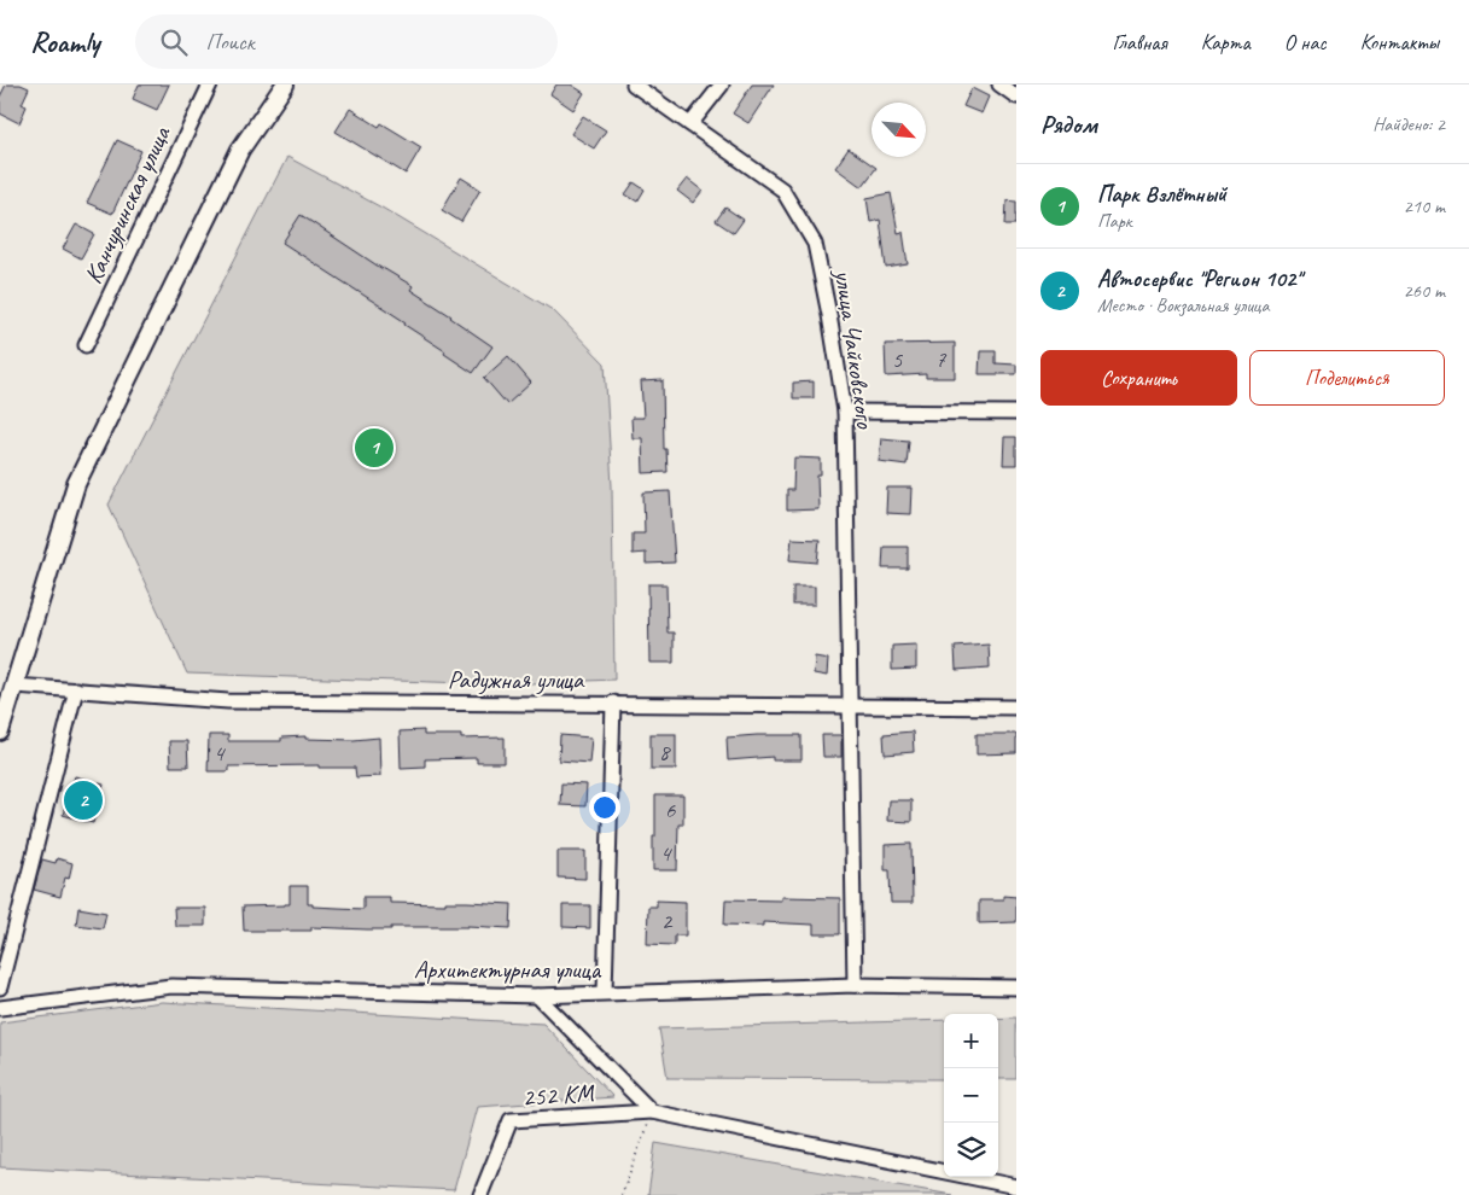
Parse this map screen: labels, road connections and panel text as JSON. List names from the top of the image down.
{
  "streets": {
    "street": [
      "Канчуринская улица",
      "улица Чайковского",
      "Радужная улица",
      "Архитектурная улица",
      "252 КМ"
    ]
  },
  "crossings": [
    ["улица Чайковского", "Радужная улица"],
    ["улица Чайковского", "Архитектурная улица"]
  ],
  "house_numbers": [
    "5",
    "7",
    "8",
    "4",
    "6",
    "4",
    "2"
  ],
  "north": "bottom right",
  "page": {
    "header": "Roamly",
    "search": "Поиск",
    "nav": [
      "Главная",
      "Карта",
      "О нас",
      "Контакты"
    ],
    "heading": ["Рядом", "Найдено: 2"],
    "list": [
      {
        "mark": "1",
        "name": "Парк Взлётный",
        "note": "Парк",
        "value": "210 m"
      },
      {
        "mark": "2",
        "name": "Автосервис \"Регион 102\"",
        "note": "Место · Вокзальная улица",
        "value": "260 m"
      }
    ],
    "buttons": ["Сохранить", "Поделиться"],
    "pins": ["1", "2"],
    "map_buttons": ["+", "−"]
  }
}
